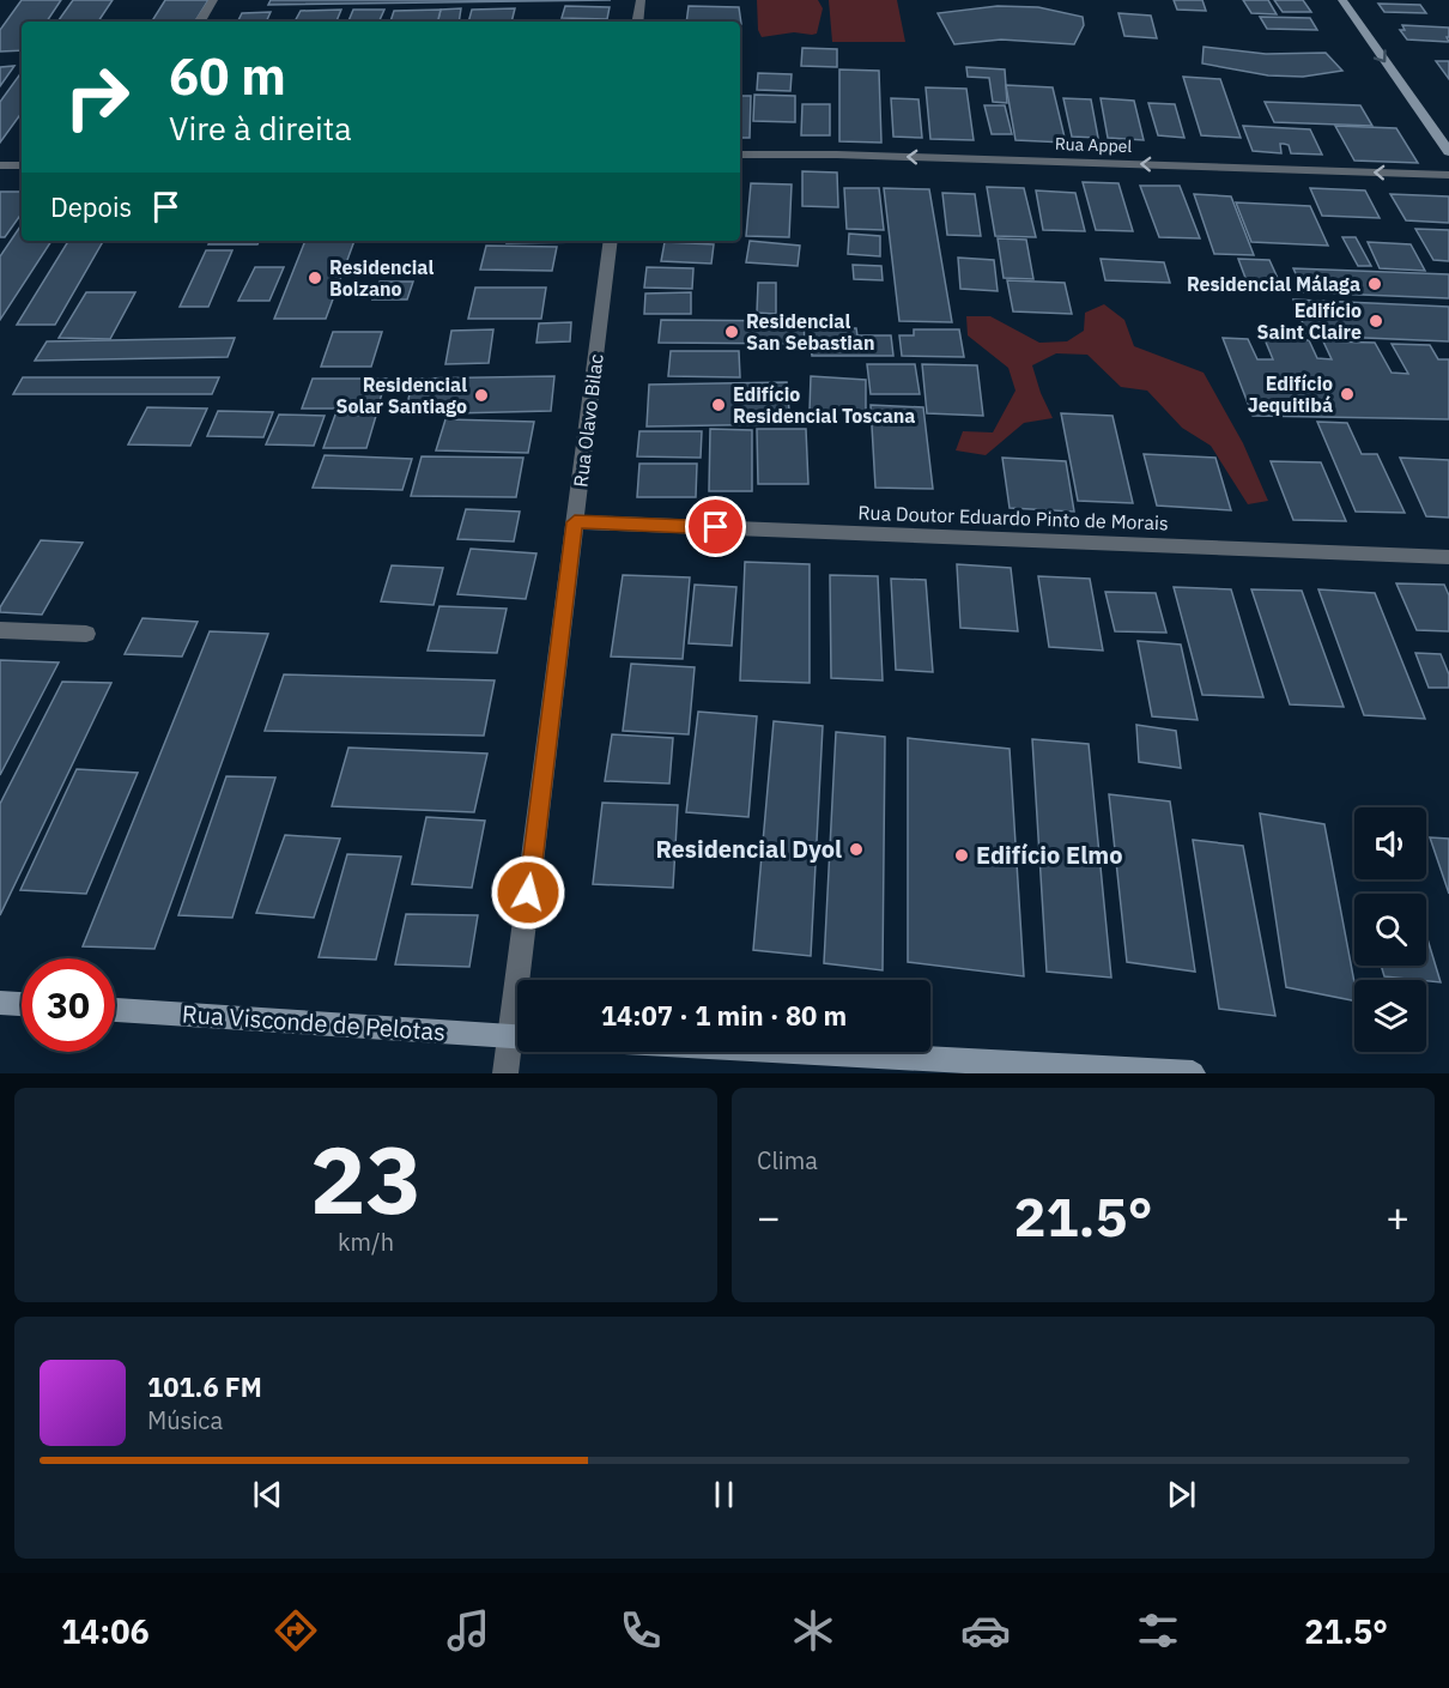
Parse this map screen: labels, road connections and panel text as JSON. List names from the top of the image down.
{
  "streets": {
    "street": [
      "Rua Appel",
      "Rua Olavo Bilac",
      "Rua Doutor Eduardo Pinto de Morais",
      "Rua Visconde de Pelotas"
    ]
  },
  "crossings": [
    ["Rua Olavo Bilac", "Rua Doutor Eduardo Pinto de Morais"]
  ],
  "one_way": ["Rua Appel"],
  "places": [
    "Residencial Bolzano",
    "Residencial Málaga",
    "Edifício Saint Claire",
    "Residencial San Sebastian",
    "Edifício Jequitibá",
    "Residencial Solar Santiago",
    "Edifício Residencial Toscana",
    "Residencial Dyol",
    "Edifício Elmo"
  ],
  "page": {
    "turn": ["60 m", "Vire à direita"],
    "then": "Depois",
    "limit": "30",
    "trip": "14:07 · 1 min · 80 m",
    "tile": [
      ["23", "km/h"],
      "Clima"
    ],
    "heat": ["−", "21.5°", "+"],
    "song": ["101.6 FM", "Música"],
    "tabs": ["14:06", "21.5°"]
  }
}
